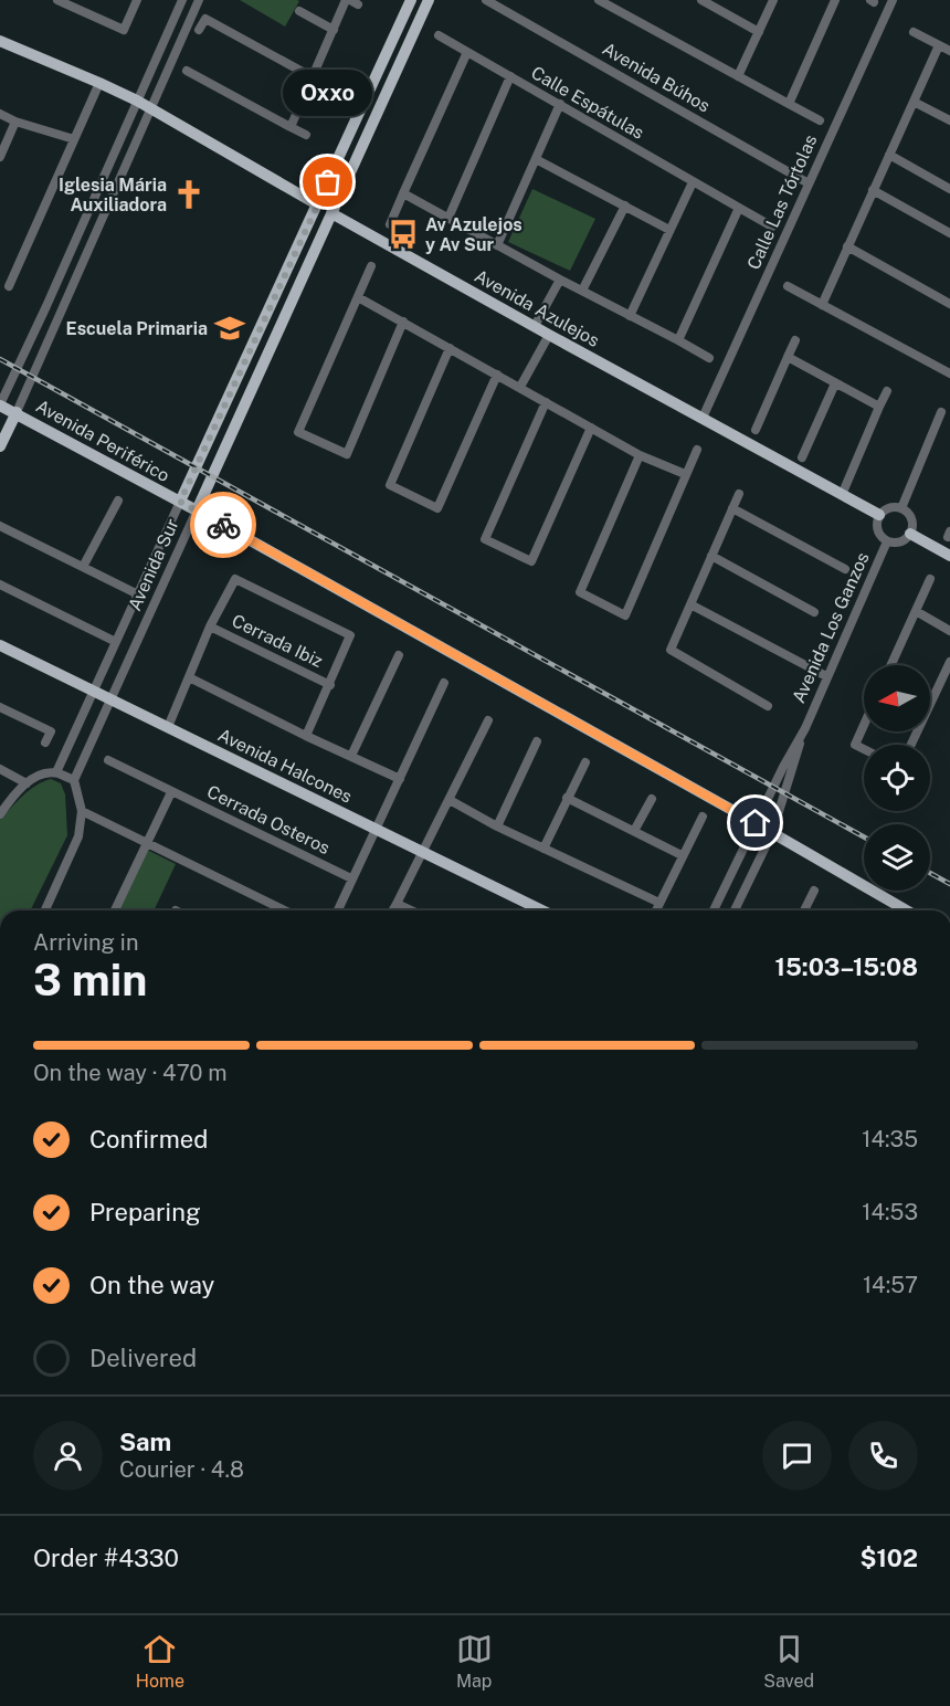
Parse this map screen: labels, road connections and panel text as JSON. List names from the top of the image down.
{
  "streets": {
    "main road": [
      "Avenida Azulejos",
      "Avenida Periférico",
      "Avenida Sur",
      "Avenida Halcones"
    ],
    "street": [
      "Avenida Búhos",
      "Calle Espátulas",
      "Calle Las Tórtolas",
      "Avenida Los Ganzos",
      "Cerrada Ibiz",
      "Cerrada Osteros"
    ]
  },
  "crossings": [
    ["Avenida Búhos", "Calle Las Tórtolas"],
    ["Calle Las Tórtolas", "Avenida Azulejos"],
    ["Avenida Azulejos", "Avenida Sur"],
    ["Avenida Azulejos", "Avenida Los Ganzos"],
    ["Avenida Periférico", "Avenida Sur"],
    ["Avenida Sur", "Avenida Halcones"],
    ["Cerrada Ibiz", "Avenida Halcones"]
  ],
  "places": {
    "other": ["Oxxo"],
    "church": ["Iglesia Mária Auxiliadora"],
    "bus stop": ["Av Azulejos y Av Sur"],
    "school or university": ["Escuela Primaria"]
  },
  "north": "left",
  "page": {
    "bubble": "Oxxo",
    "heading": ["3 min", "Arriving in", "15:03–15:08"],
    "panel": [
      "Sam",
      "Courier · 4.8",
      "Order #4330",
      "$102"
    ],
    "bar": "On the way · 470 m",
    "list": [
      ["Confirmed", "14:35"],
      ["Preparing", "14:53"],
      ["On the way", "14:57"],
      "Delivered"
    ],
    "tabs": ["Home", "Map", "Saved"]
  }
}
